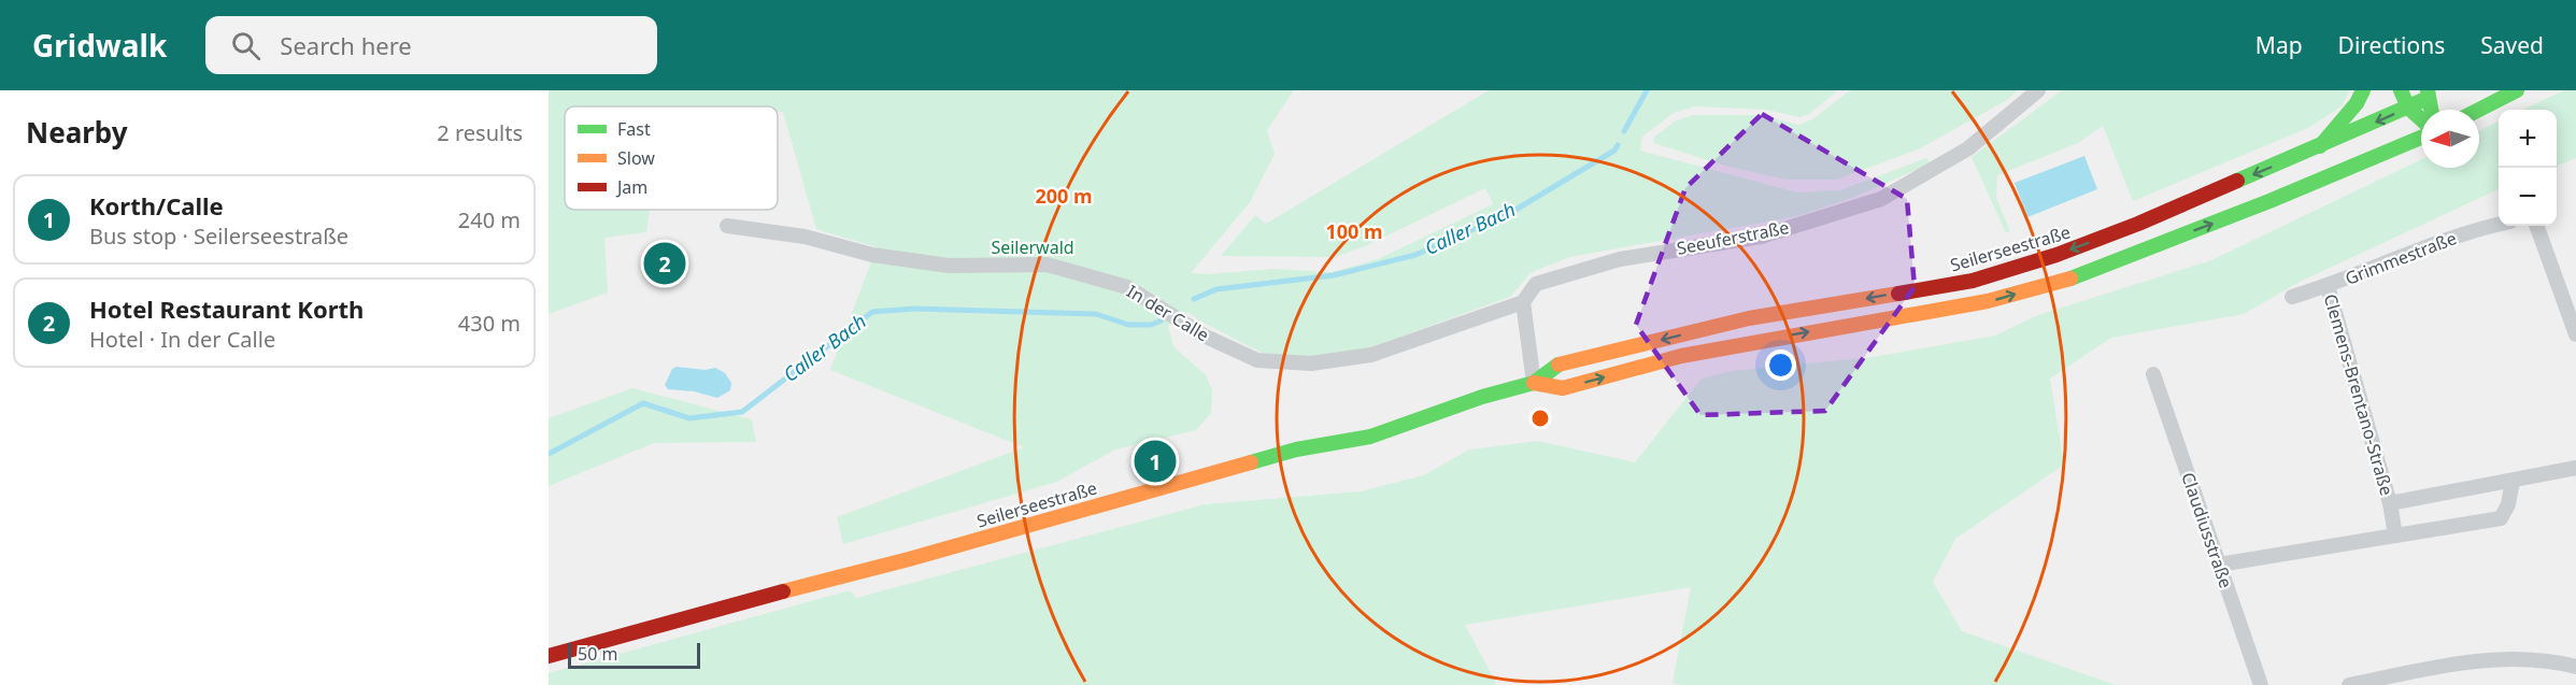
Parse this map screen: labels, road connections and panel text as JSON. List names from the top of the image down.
{
  "streets": {
    "main road": ["Seilerseestraße"],
    "street": [
      "Seeuferstraße",
      "Grimmestraße",
      "In der Calle",
      "Clemens-Brentano-Straße",
      "Claudiusstraße"
    ]
  },
  "crossings": [
    ["Seeuferstraße", "In der Calle"],
    ["Grimmestraße", "Clemens-Brentano-Straße"]
  ],
  "water": ["Caller Bach"],
  "parks": ["Seilerwald"],
  "legend": ["Fast", "Slow", "Jam"],
  "scale_bar": "50 m",
  "north": "left",
  "page": {
    "header": "Gridwalk",
    "search": "Search here",
    "nav": ["Map", "Directions", "Saved"],
    "heading": ["Nearby", "2 results"],
    "map_buttons": ["+", "−"],
    "list": [
      {
        "mark": "1",
        "name": "Korth/Calle",
        "note": "Bus stop · Seilerseestraße",
        "value": "240 m"
      },
      {
        "mark": "2",
        "name": "Hotel Restaurant Korth",
        "note": "Hotel · In der Calle",
        "value": "430 m"
      }
    ],
    "pins": ["2", "1"],
    "scale": "50 m"
  },
  "rings": ["200 m", "100 m"]
}
